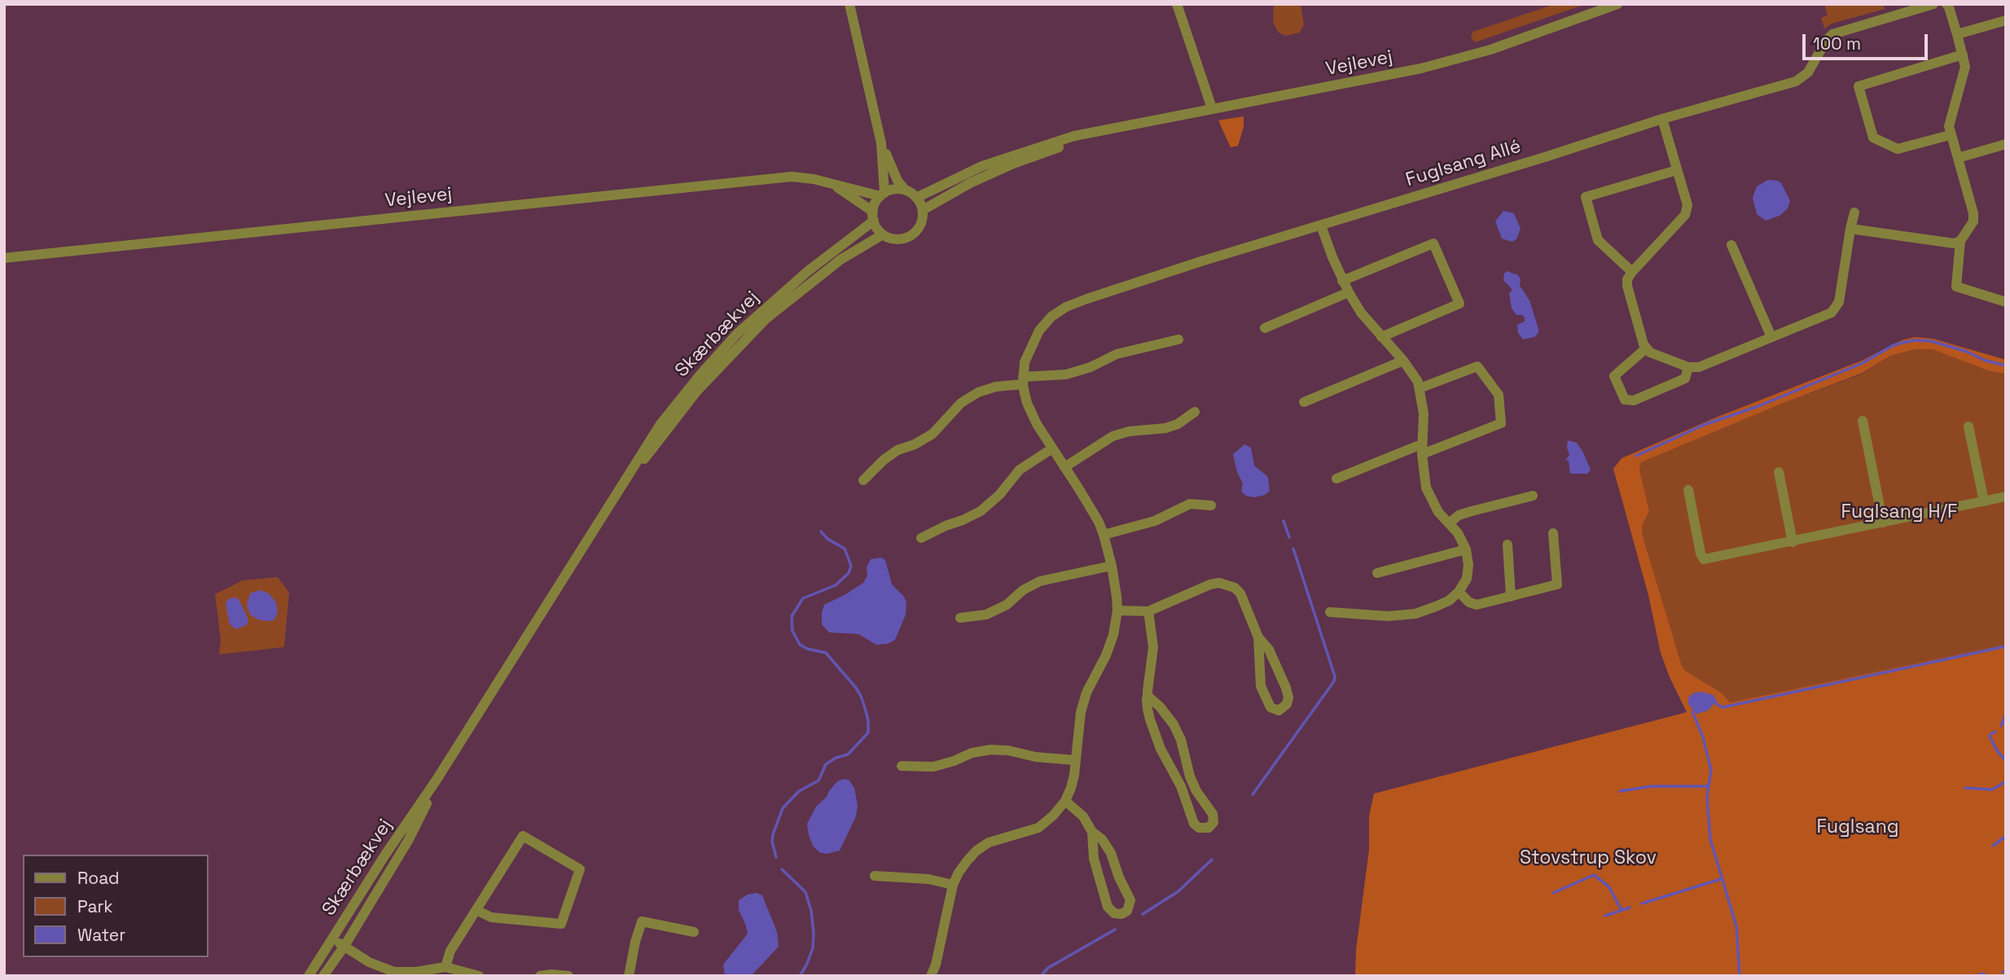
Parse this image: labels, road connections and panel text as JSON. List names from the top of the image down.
{
  "streets": {
    "street": ["Vejlevej", "Fuglsang Allé", "Skærbækvej"]
  },
  "crossings": [
    ["Vejlevej", "Skærbækvej"]
  ],
  "parks": ["Fuglsang H/F", "Fuglsang", "Stovstrup Skov"],
  "legend": ["Road", "Park", "Water"],
  "scale_bar": "100 m"
}
